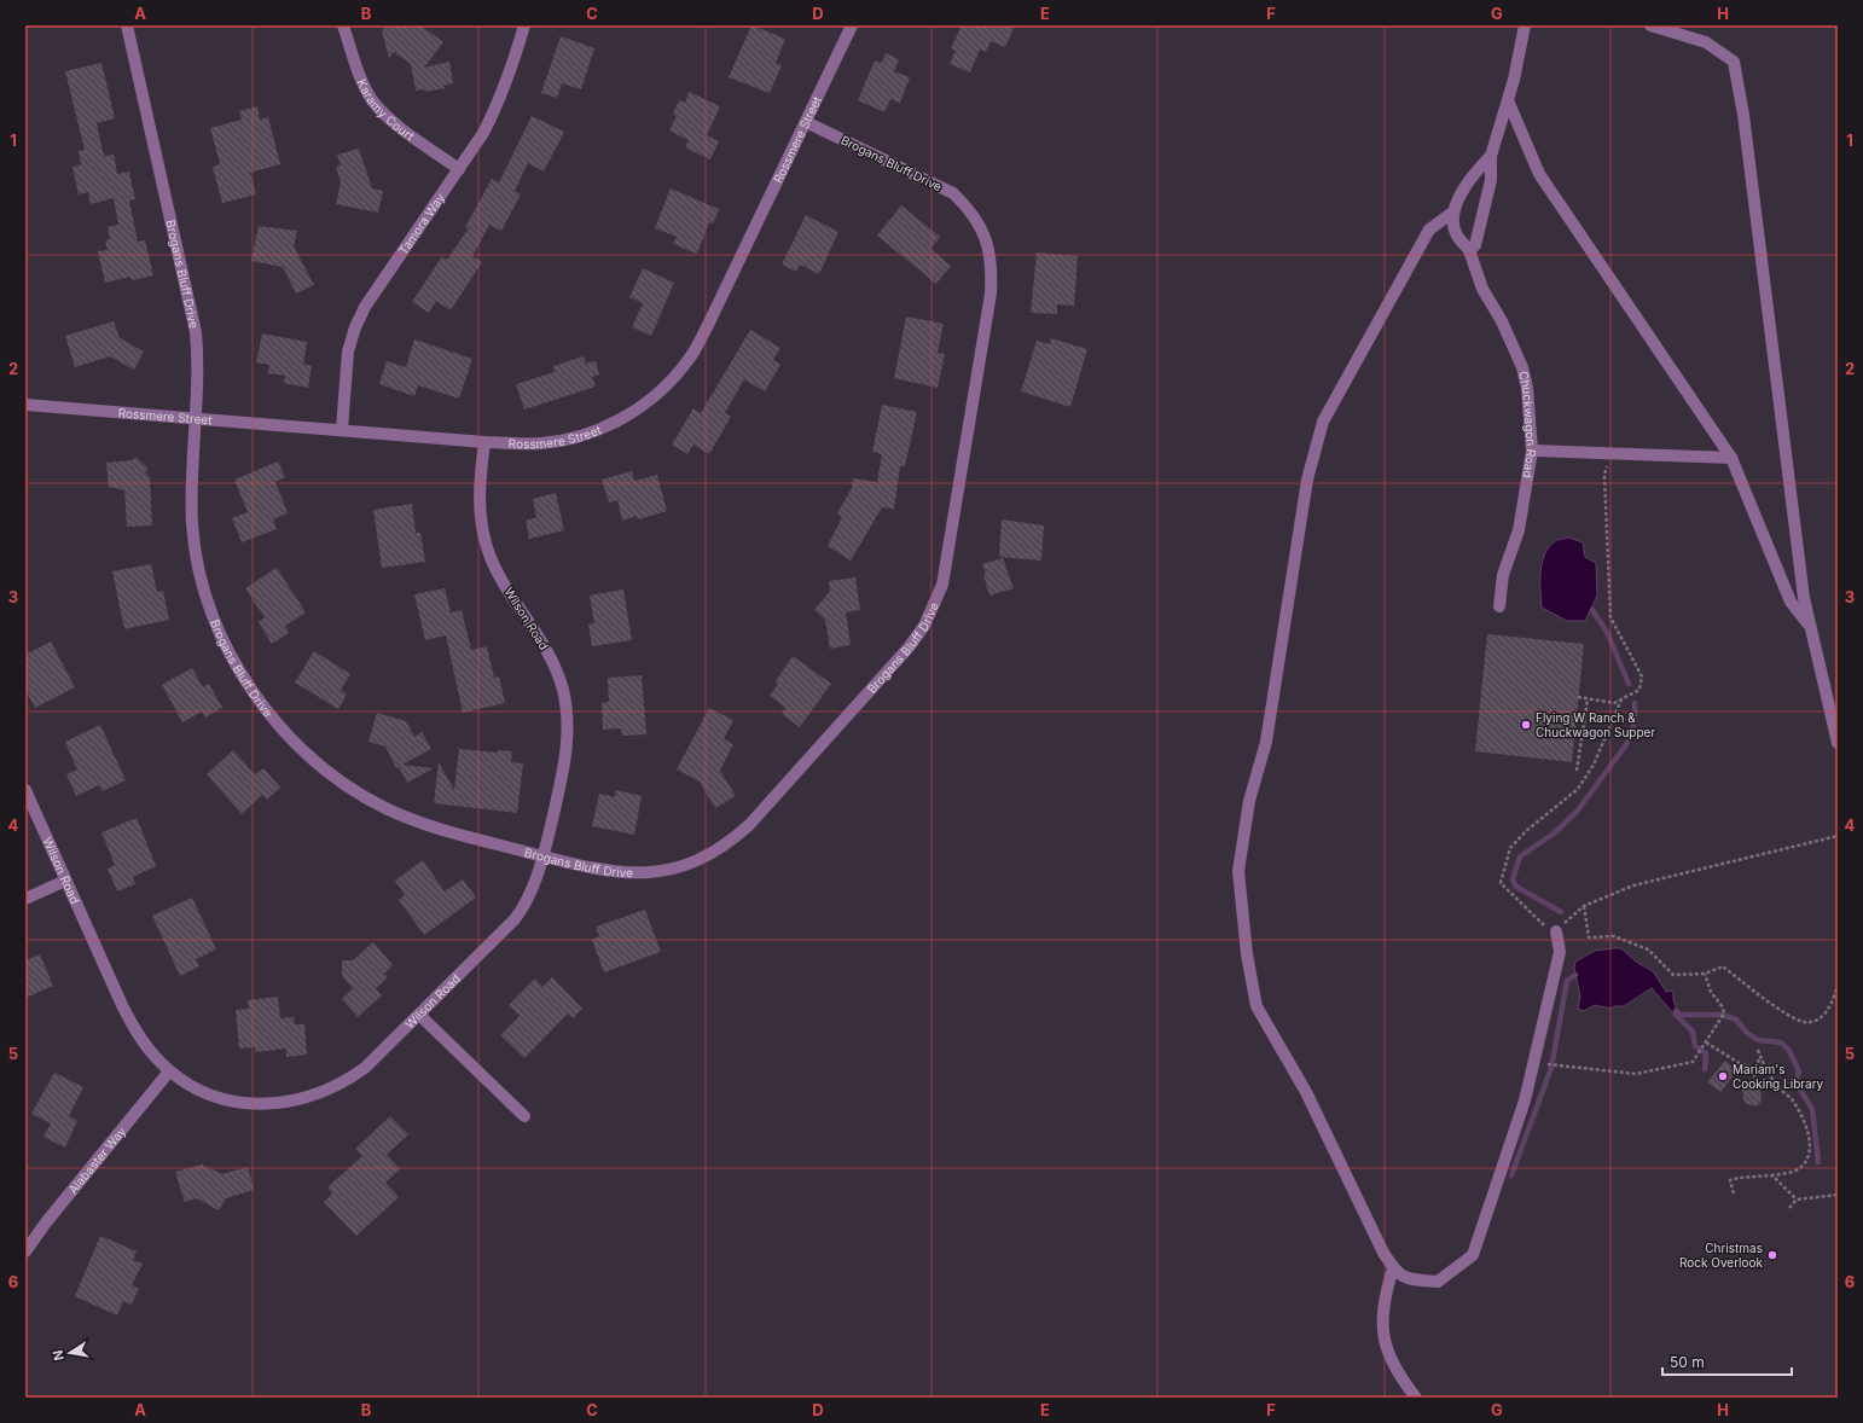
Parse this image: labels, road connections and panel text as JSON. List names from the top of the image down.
{
  "streets": {
    "street": [
      "Karamy Court",
      "Rossmere Street",
      "Brogans Bluff Drive",
      "Tamora Way",
      "Chuckwagon Road",
      "Wilson Road",
      "Alabaster Way"
    ]
  },
  "crossings": [
    ["Karamy Court", "Tamora Way"],
    ["Rossmere Street", "Brogans Bluff Drive"],
    ["Rossmere Street", "Tamora Way"],
    ["Rossmere Street", "Wilson Road"],
    ["Brogans Bluff Drive", "Wilson Road"],
    ["Wilson Road", "Alabaster Way"]
  ],
  "places": ["Flying W Ranch & Chuckwagon Supper", "Mariam's Cooking Library", "Christmas Rock Overlook"],
  "scale_bar": "50 m",
  "north": "left",
  "grid": {
    "columns": [
      "A",
      "B",
      "C",
      "D",
      "E",
      "F",
      "G",
      "H"
    ],
    "rows": [
      "1",
      "2",
      "3",
      "4",
      "5",
      "6"
    ]
  }
}
